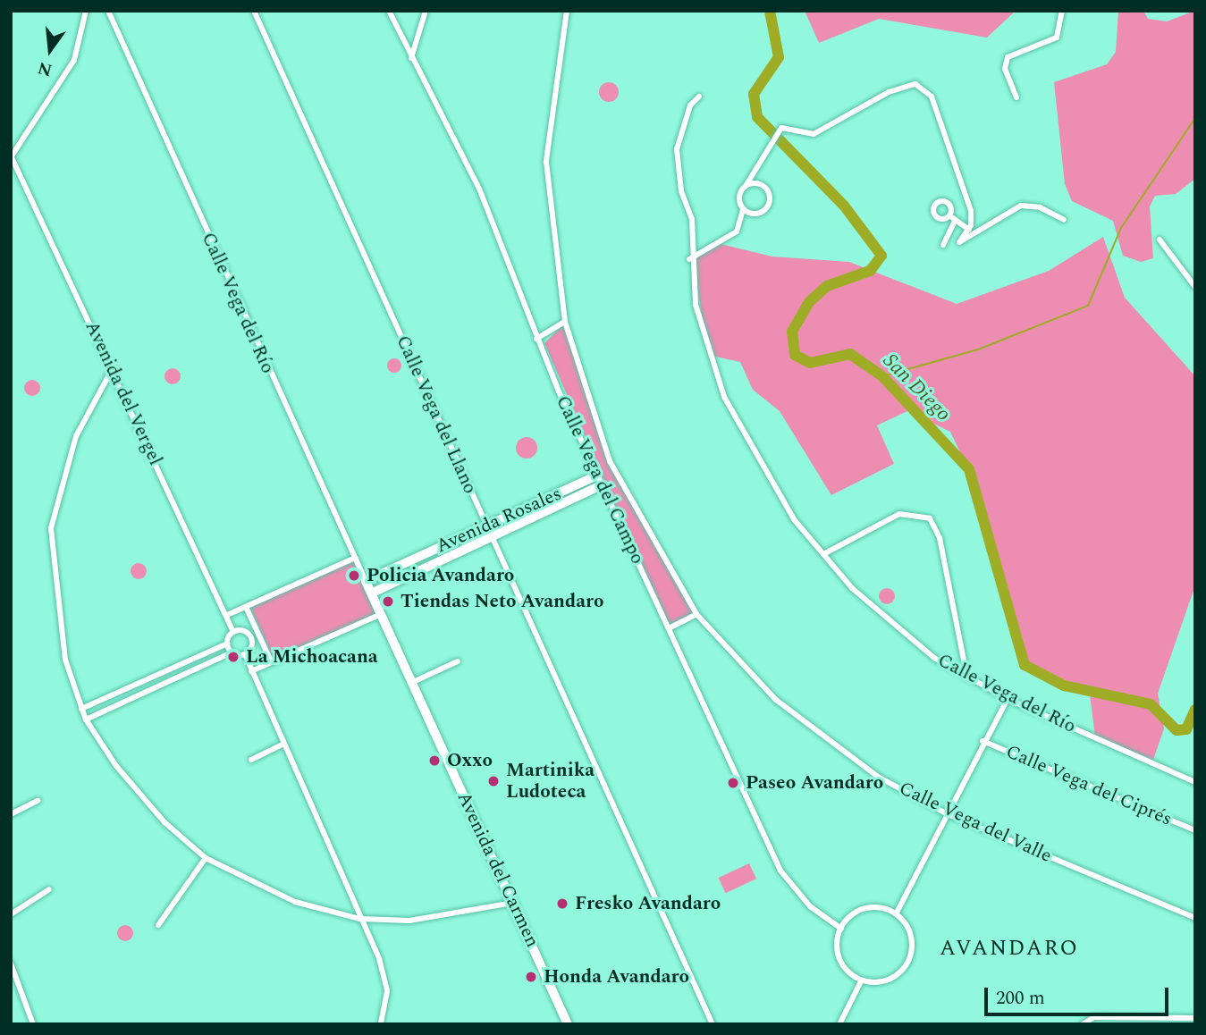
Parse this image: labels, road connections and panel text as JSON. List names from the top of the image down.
{
  "streets": {
    "street": [
      "Calle Vega del Río",
      "Avenida del Vergel",
      "Calle Vega del Llano",
      "Calle Vega del Campo",
      "Avenida Rosales",
      "Calle Vega del Ciprés",
      "Calle Vega del Valle",
      "Avenida del Carmen"
    ]
  },
  "crossings": [
    ["Calle Vega del Río", "Avenida Rosales"],
    ["Calle Vega del Río", "Avenida del Carmen"],
    ["Calle Vega del Llano", "Avenida Rosales"],
    ["Calle Vega del Campo", "Avenida Rosales"],
    ["Calle Vega del Campo", "Calle Vega del Valle"],
    ["Avenida Rosales", "Avenida del Carmen"]
  ],
  "districts": ["AVANDARO"],
  "water": ["San Diego"],
  "places": [
    "Policia Avandaro",
    "Tiendas Neto Avandaro",
    "La Michoacana",
    "Oxxo",
    "Martinika Ludoteca",
    "Paseo Avandaro",
    "Fresko Avandaro",
    "Honda Avandaro"
  ],
  "scale_bar": "200 m",
  "north": "bottom"
}
